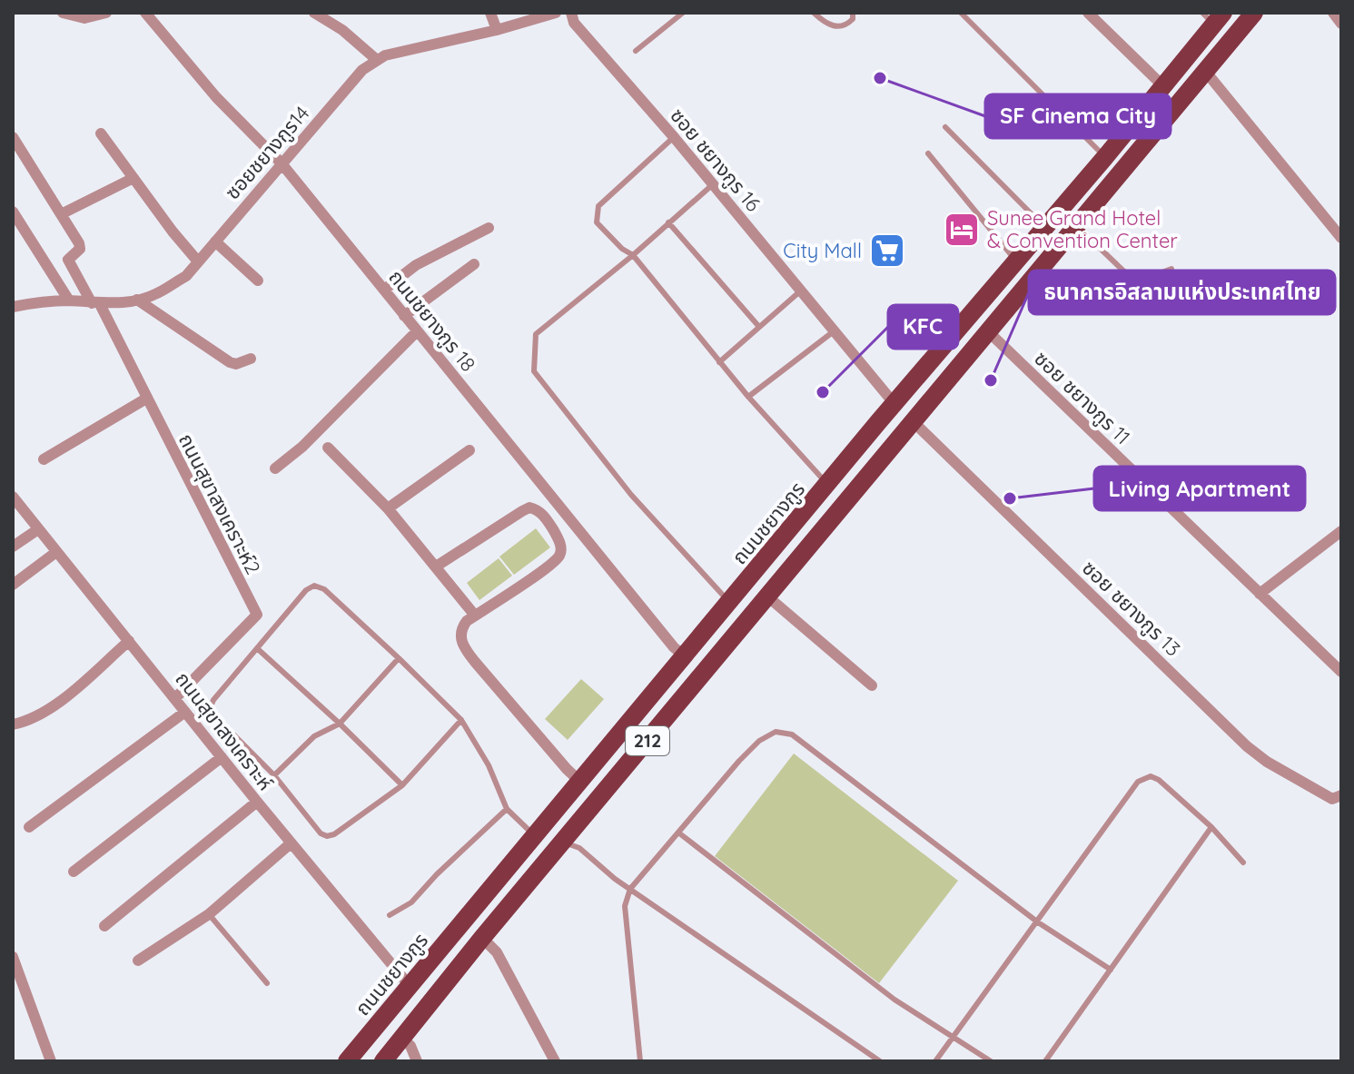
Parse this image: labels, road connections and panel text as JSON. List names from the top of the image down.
{
  "streets": {
    "main road": ["ถนนชยางกูร", "212"],
    "street": [
      "ซอยชยางกูร14",
      "ซอย ชยางกูร 16",
      "ถนนชยางกูร 18",
      "ซอย ชยางกูร 11",
      "ถนนสุขาสงเคราะห์2",
      "ซอย ชยางกูร 13",
      "ถนนสุขาสงเคราะห์"
    ]
  },
  "crossings": [
    ["ซอยชยางกูร14", "ถนนชยางกูร 18"],
    ["ซอยชยางกูร14", "ถนนสุขาสงเคราะห์2"],
    ["ซอย ชยางกูร 16", "ถนนชยางกูร"],
    ["ถนนชยางกูร 18", "ถนนชยางกูร"],
    ["ซอย ชยางกูร 11", "212"],
    ["ถนนสุขาสงเคราะห์2", "ถนนสุขาสงเคราะห์"],
    ["ถนนชยางกูร", "ถนนสุขาสงเคราะห์"],
    ["ซอย ชยางกูร 13", "212"]
  ],
  "places": {
    "other": [
      "SF Cinema City",
      "ธนาคารอิสลามแห่งประเทศไทย",
      "KFC",
      "Living Apartment"
    ],
    "hotel": ["Sunee Grand Hotel & Convention Center"],
    "supermarket": ["City Mall"]
  }
}
